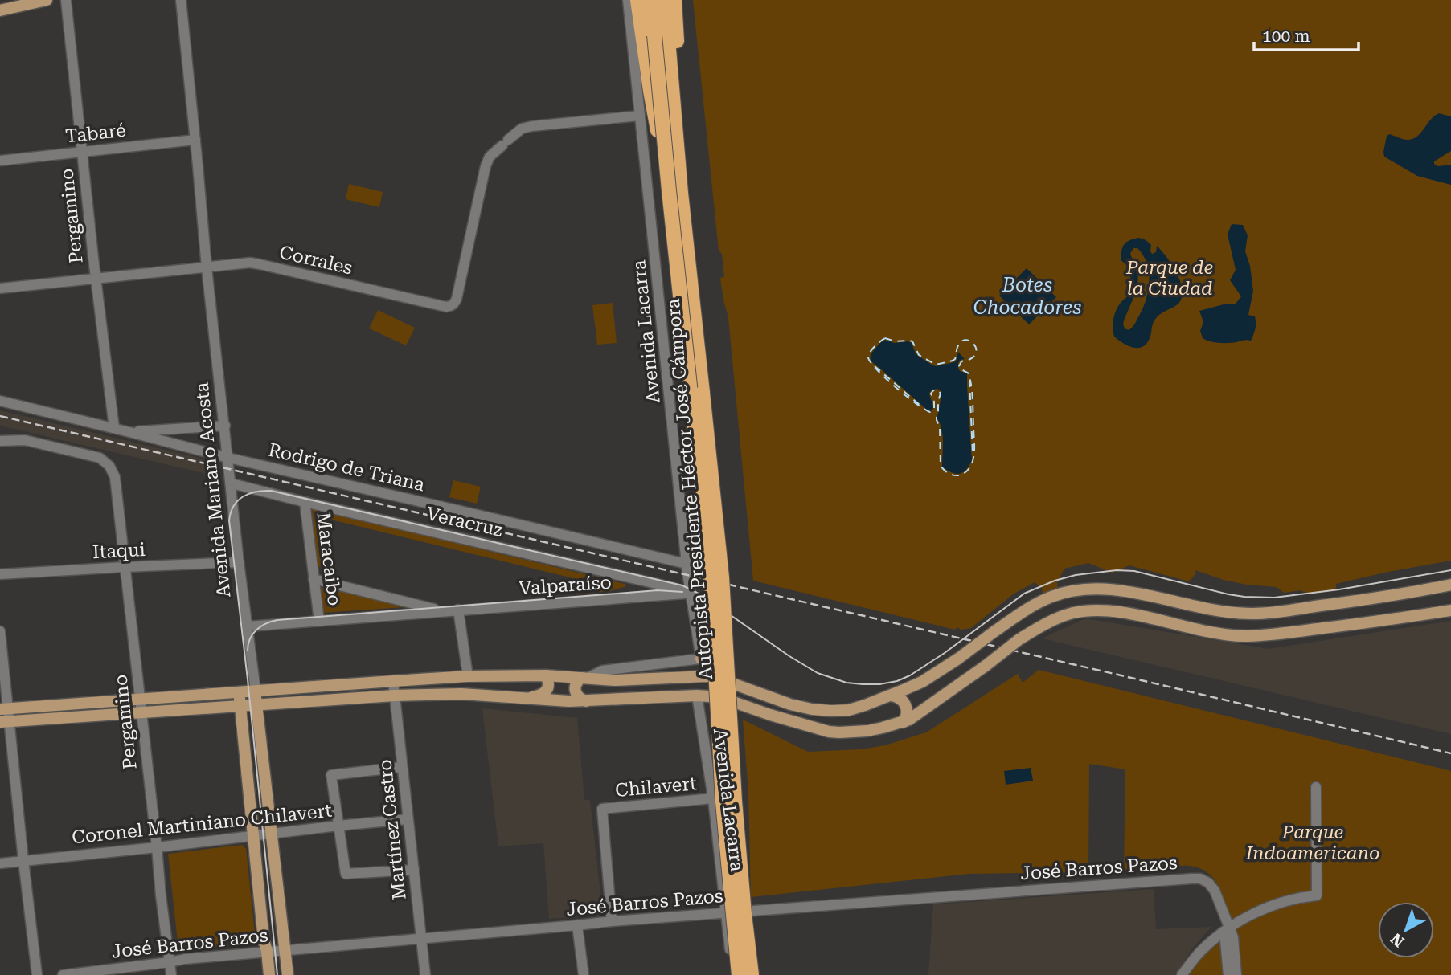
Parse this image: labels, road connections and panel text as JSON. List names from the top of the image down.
{
  "streets": {
    "highway": ["Autopista Presidente Héctor José Cámpora"],
    "main road": ["Avenida Mariano Acosta"],
    "street": [
      "Tabaré",
      "Pergamino",
      "Corrales",
      "Avenida Lacarra",
      "Rodrigo de Triana",
      "Veracruz",
      "Itaqui",
      "Maracaibo",
      "Valparaíso",
      "Chilavert",
      "Coronel Martiniano Chilavert",
      "Martínez Castro",
      "José Barros Pazos"
    ]
  },
  "crossings": [
    ["Tabaré", "Pergamino"],
    ["Tabaré", "Avenida Mariano Acosta"],
    ["Pergamino", "Corrales"],
    ["Pergamino", "Rodrigo de Triana"],
    ["Pergamino", "Itaqui"],
    ["Pergamino", "Coronel Martiniano Chilavert"],
    ["Pergamino", "José Barros Pazos"],
    ["Corrales", "Avenida Lacarra"],
    ["Corrales", "Avenida Mariano Acosta"],
    ["Avenida Lacarra", "Rodrigo de Triana"],
    ["Avenida Lacarra", "Veracruz"],
    ["Avenida Lacarra", "Valparaíso"],
    ["Avenida Lacarra", "Chilavert"],
    ["Avenida Lacarra", "José Barros Pazos"],
    ["Rodrigo de Triana", "Avenida Mariano Acosta"],
    ["Avenida Mariano Acosta", "Veracruz"],
    ["Avenida Mariano Acosta", "Itaqui"],
    ["Avenida Mariano Acosta", "Valparaíso"],
    ["Avenida Mariano Acosta", "Coronel Martiniano Chilavert"],
    ["Avenida Mariano Acosta", "José Barros Pazos"],
    ["Veracruz", "Maracaibo"],
    ["Veracruz", "Valparaíso"],
    ["Maracaibo", "Valparaíso"],
    ["Chilavert", "José Barros Pazos"],
    ["Coronel Martiniano Chilavert", "Martínez Castro"],
    ["Martínez Castro", "José Barros Pazos"]
  ],
  "water": ["Botes Chocadores"],
  "parks": ["Parque de la Ciudad", "Parque Indoamericano"],
  "scale_bar": "100 m",
  "north": "bottom left"
}
